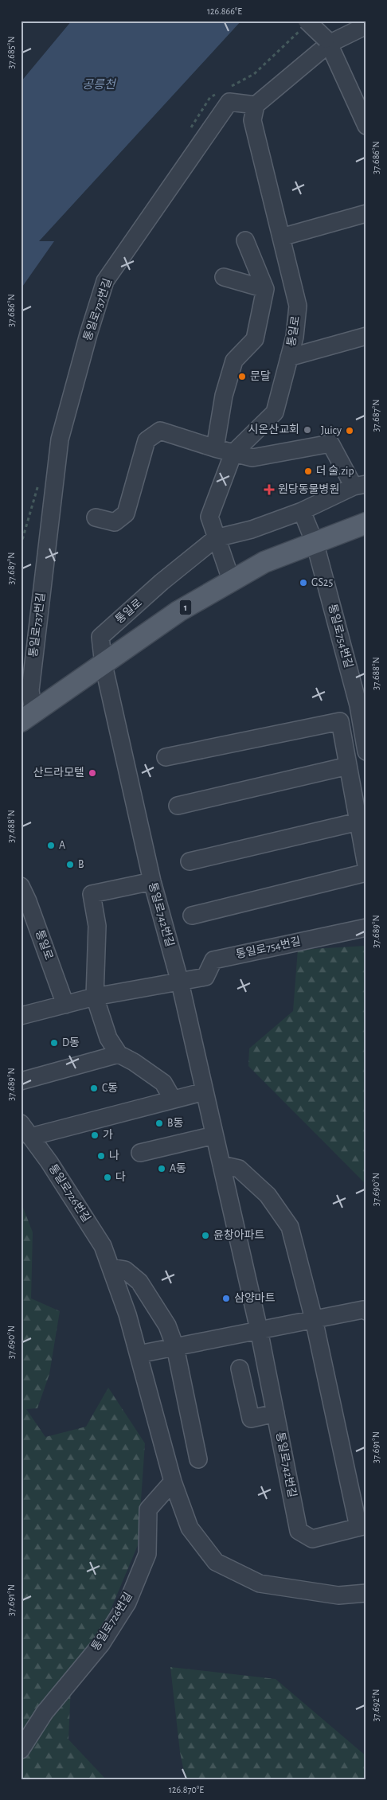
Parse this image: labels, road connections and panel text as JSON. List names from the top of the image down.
{
  "streets": {
    "main road": ["1"],
    "street": [
      "통일로737번길",
      "통일로",
      "통일로754번길",
      "통일로742번길",
      "통일로726번길"
    ]
  },
  "crossings": [
    ["통일로737번길", "통일로"],
    ["통일로737번길", "1"],
    ["통일로", "1"],
    ["통일로", "통일로754번길"],
    ["통일로", "통일로742번길"],
    ["1", "통일로754번길"],
    ["1", "통일로742번길"],
    ["통일로754번길", "통일로742번길"]
  ],
  "water": ["공릉천"],
  "places": {
    "other": [
      "문달",
      "시온산교회",
      "Juicy",
      "더 술.zip",
      "GS25",
      "산드라모텔",
      "A",
      "B",
      "D동",
      "C동",
      "B동",
      "가",
      "나",
      "A동",
      "다",
      "윤창아파트",
      "삼양마트"
    ],
    "health": ["원당동물병원"]
  },
  "coordinates": [
    "126.866°E",
    "37.685°N",
    "37.686°N",
    "37.687°N",
    "37.688°N",
    "37.689°N",
    "37.690°N",
    "37.691°N",
    "37.692°N",
    "126.870°E"
  ]
}
